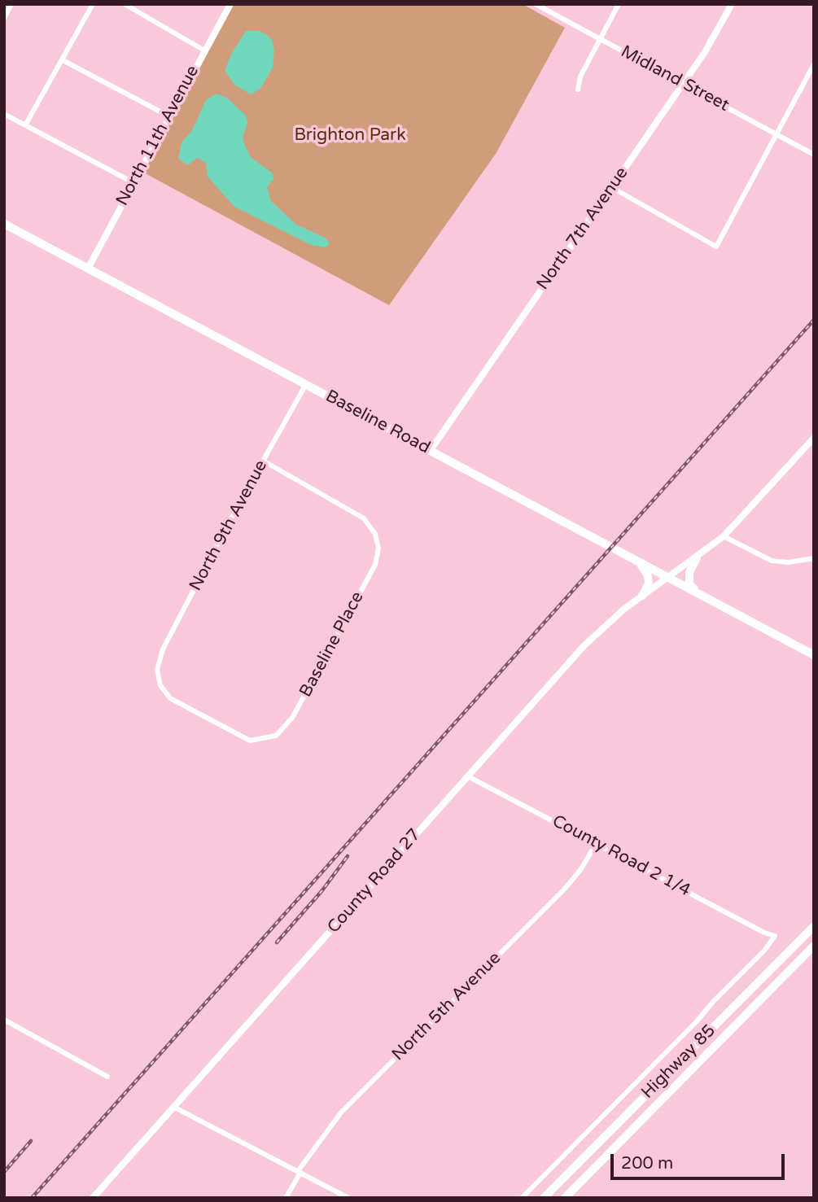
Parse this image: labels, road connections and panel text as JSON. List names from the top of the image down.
{
  "streets": {
    "highway": ["Highway 85"],
    "main road": ["Baseline Road"],
    "street": [
      "Midland Street",
      "North 11th Avenue",
      "North 7th Avenue",
      "North 9th Avenue",
      "Baseline Place",
      "County Road 2 1/4",
      "County Road 27",
      "North 5th Avenue"
    ]
  },
  "crossings": [
    ["Midland Street", "North 7th Avenue"],
    ["North 11th Avenue", "Baseline Road"],
    ["North 7th Avenue", "Baseline Road"],
    ["Baseline Road", "North 9th Avenue"],
    ["Baseline Road", "County Road 27"],
    ["North 9th Avenue", "Baseline Place"],
    ["County Road 2 1/4", "County Road 27"],
    ["County Road 2 1/4", "North 5th Avenue"]
  ],
  "parks": ["Brighton Park"],
  "scale_bar": "200 m"
}
